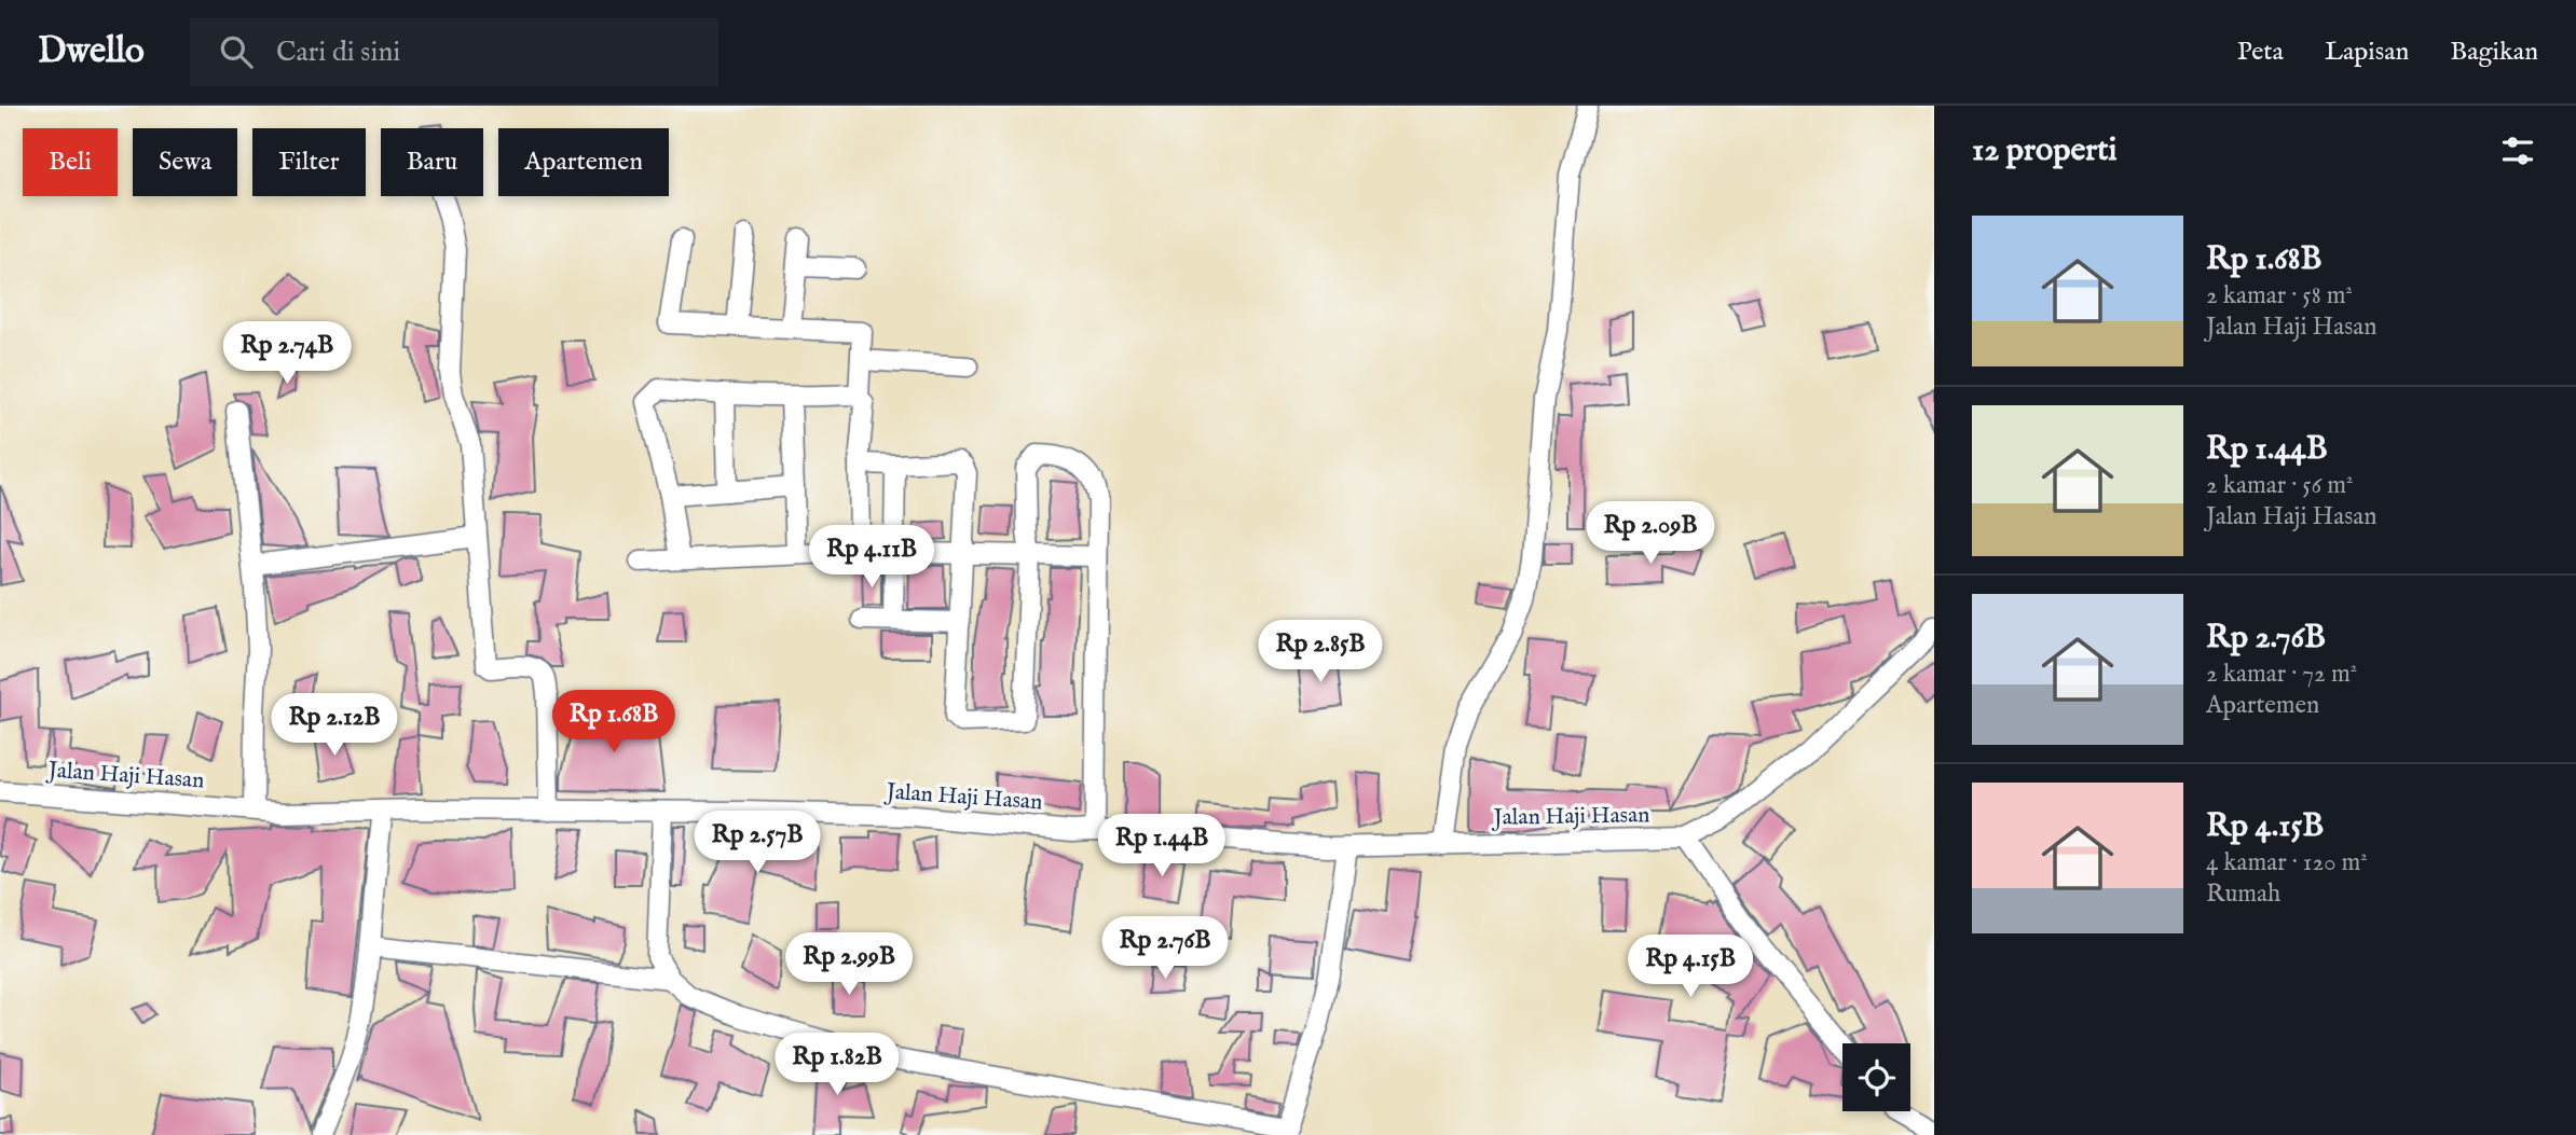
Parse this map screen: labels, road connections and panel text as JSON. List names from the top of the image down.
{
  "streets": {
    "street": ["Jalan Haji Hasan"]
  },
  "page": {
    "header": "Dwello",
    "search": "Cari di sini",
    "nav": ["Peta", "Lapisan", "Bagikan"],
    "heading": "12 properti",
    "chip": [
      "Beli",
      "Sewa",
      "Filter",
      "Baru",
      "Apartemen"
    ],
    "list": [
      {
        "name": "Rp 1.68B",
        "note": "2 kamar · 58 m² · Jalan Haji Hasan"
      },
      {
        "name": "Rp 1.44B",
        "note": "2 kamar · 56 m² · Jalan Haji Hasan"
      },
      {
        "name": "Rp 2.76B",
        "note": "2 kamar · 72 m² · Apartemen"
      },
      {
        "name": "Rp 4.15B",
        "note": "4 kamar · 120 m² · Rumah"
      }
    ],
    "price": [
      "Rp 2.74B",
      "Rp 2.09B",
      "Rp 4.11B",
      "Rp 2.85B",
      "Rp 1.68B",
      "Rp 2.12B",
      "Rp 2.57B",
      "Rp 1.44B",
      "Rp 2.76B",
      "Rp 2.99B",
      "Rp 4.15B",
      "Rp 1.82B"
    ]
  }
}
